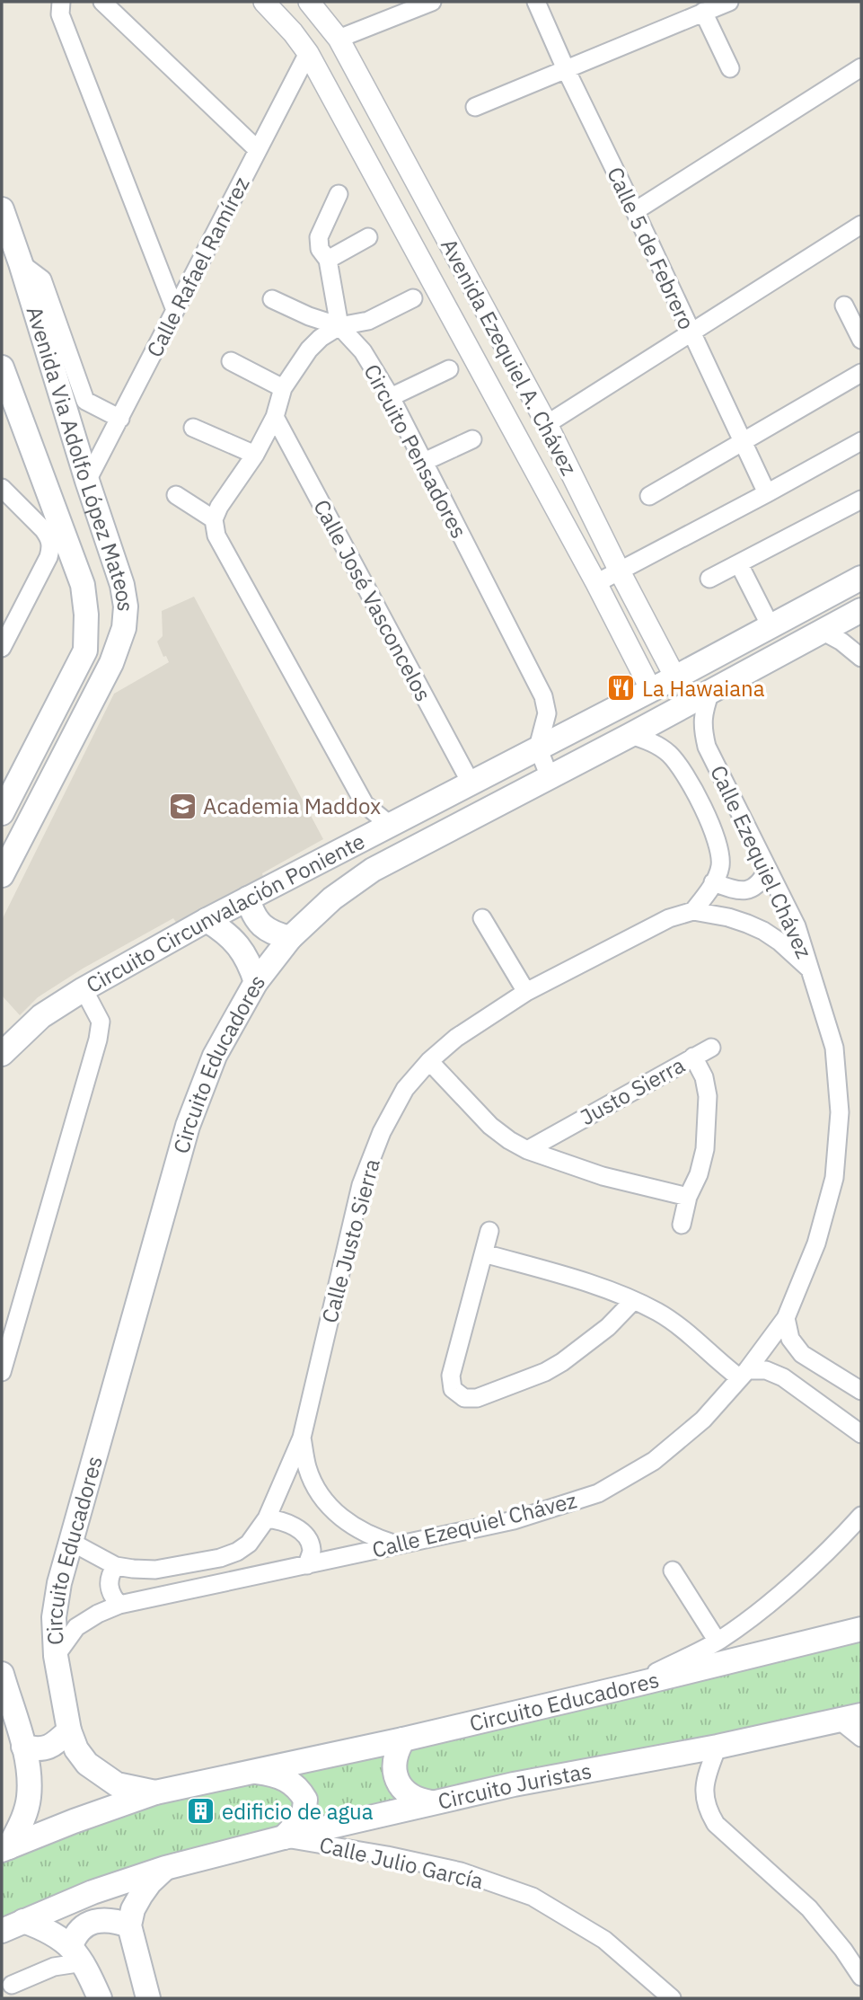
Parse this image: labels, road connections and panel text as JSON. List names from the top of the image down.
{
  "streets": {
    "main road": [
      "Avenida Via Adolfo López Mateos",
      "Circuito Circunvalación Poniente",
      "Circuito Educadores",
      "Circuito Juristas"
    ],
    "street": [
      "Calle 5 de Febrero",
      "Calle Rafael Ramírez",
      "Avenida Ezequiel A. Chávez",
      "Circuito Pensadores",
      "Calle José Vasconcelos",
      "Calle Ezequiel Chávez",
      "Justo Sierra",
      "Calle Justo Sierra",
      "Calle Julio García"
    ]
  },
  "crossings": [
    ["Calle Rafael Ramírez", "Avenida Ezequiel A. Chávez"],
    ["Calle Rafael Ramírez", "Avenida Via Adolfo López Mateos"],
    ["Avenida Ezequiel A. Chávez", "Circuito Circunvalación Poniente"],
    ["Circuito Pensadores", "Circuito Circunvalación Poniente"],
    ["Calle José Vasconcelos", "Circuito Circunvalación Poniente"],
    ["Calle Ezequiel Chávez", "Circuito Educadores"],
    ["Calle Ezequiel Chávez", "Calle Justo Sierra"],
    ["Circuito Educadores", "Calle Justo Sierra"],
    ["Circuito Juristas", "Calle Julio García"]
  ],
  "places": {
    "restaurant": ["La Hawaiana"],
    "school or university": ["Academia Maddox"],
    "building": ["edificio de agua"]
  }
}
